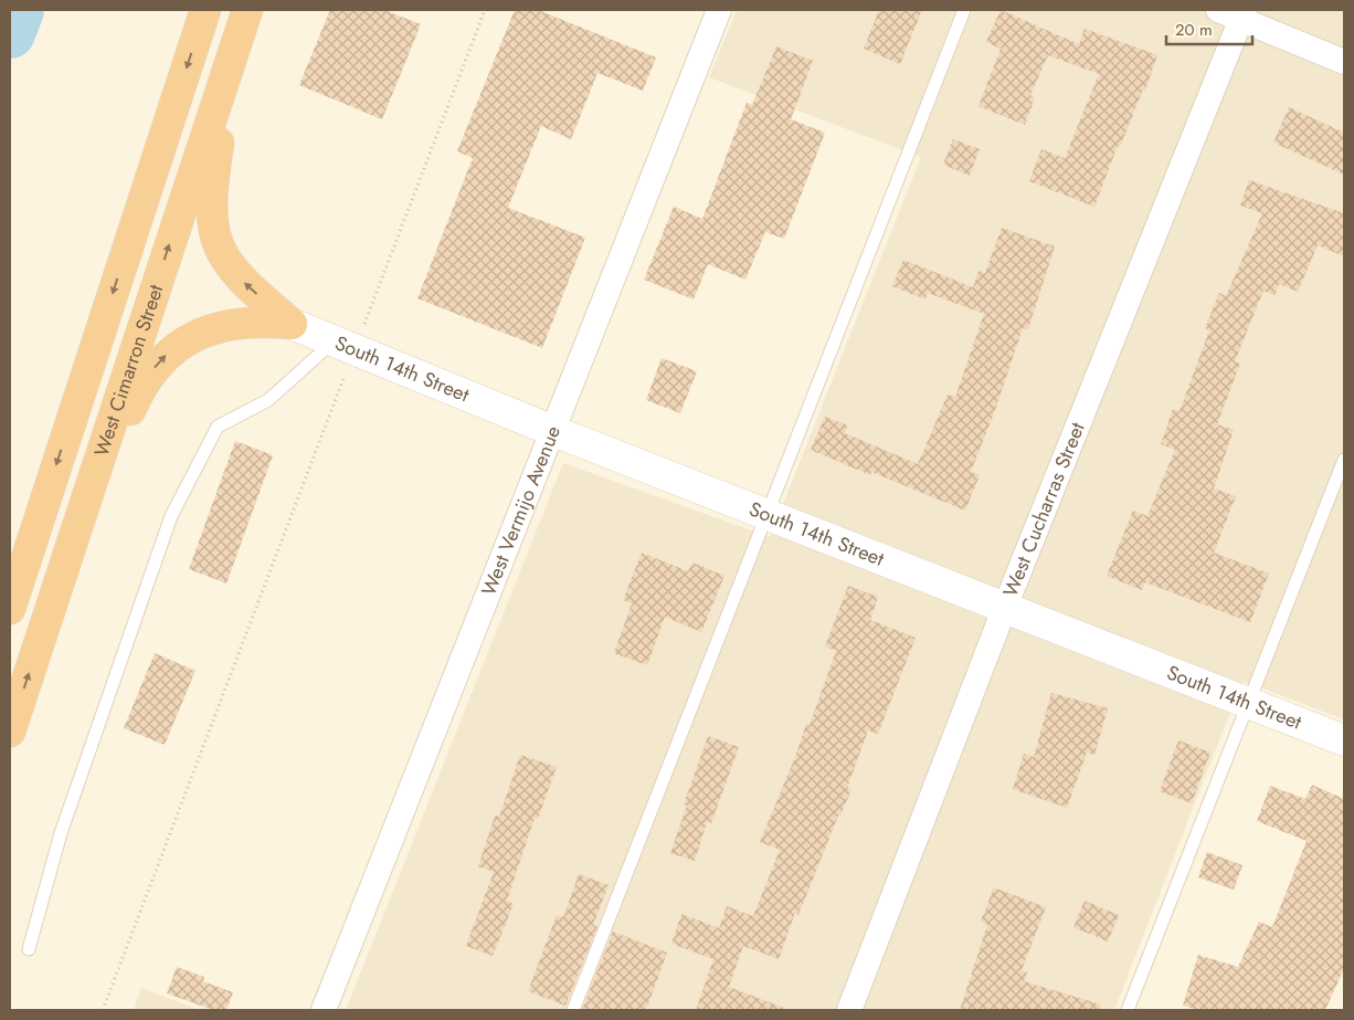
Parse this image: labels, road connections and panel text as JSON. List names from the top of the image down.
{
  "streets": {
    "highway": ["West Cimarron Street"],
    "street": ["South 14th Street", "West Cucharras Street", "West Vermijo Avenue"]
  },
  "crossings": [
    ["South 14th Street", "West Cucharras Street"],
    ["South 14th Street", "West Vermijo Avenue"]
  ],
  "scale_bar": "20 m"
}
